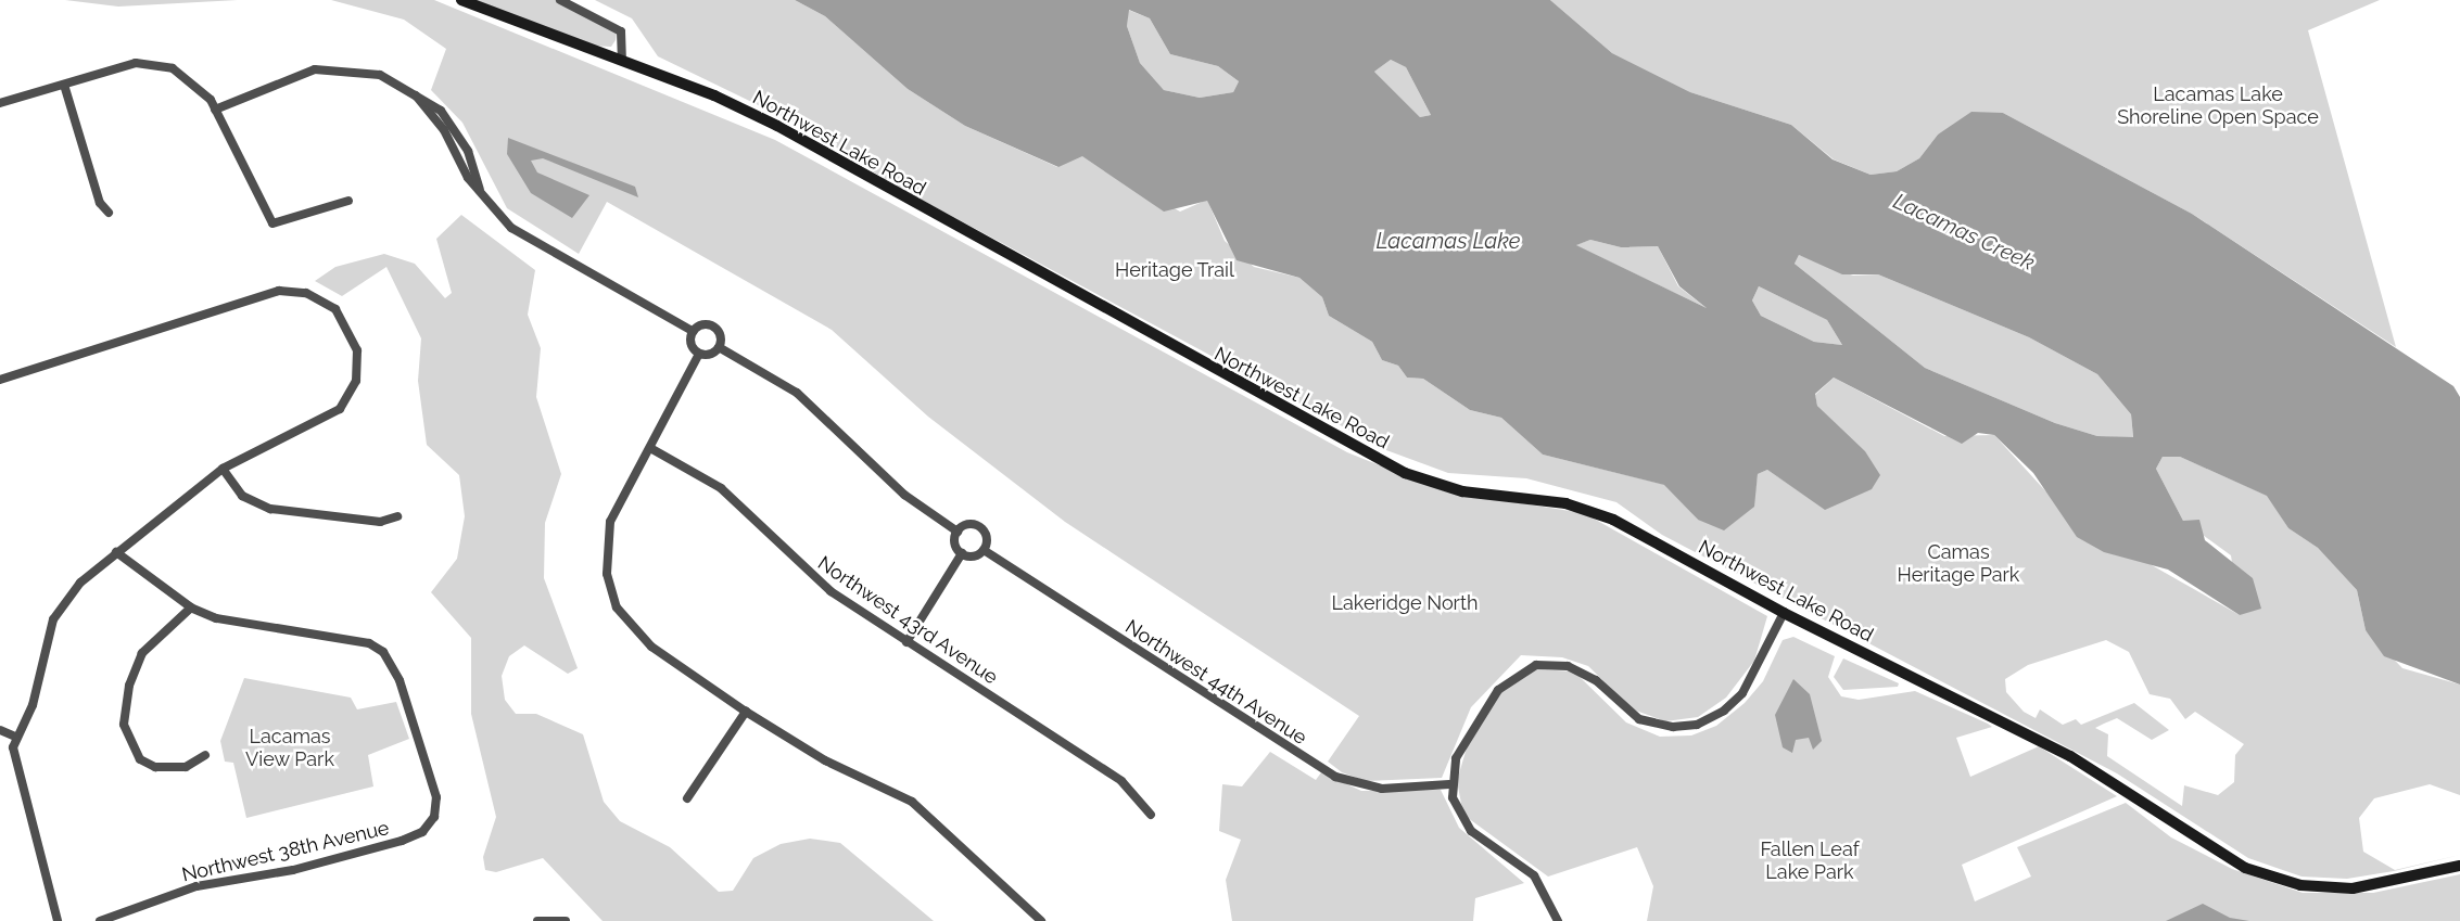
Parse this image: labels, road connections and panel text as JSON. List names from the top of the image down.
{
  "streets": {
    "main road": ["Northwest Lake Road"],
    "street": ["Northwest 43rd Avenue", "Northwest 44th Avenue", "Northwest 38th Avenue"]
  },
  "water": ["Lacamas Creek", "Lacamas Lake"],
  "parks": [
    "Lacamas Lake Shoreline Open Space",
    "Heritage Trail",
    "Camas Heritage Park",
    "Lakeridge North",
    "Lacamas View Park",
    "Fallen Leaf Lake Park"
  ]
}
